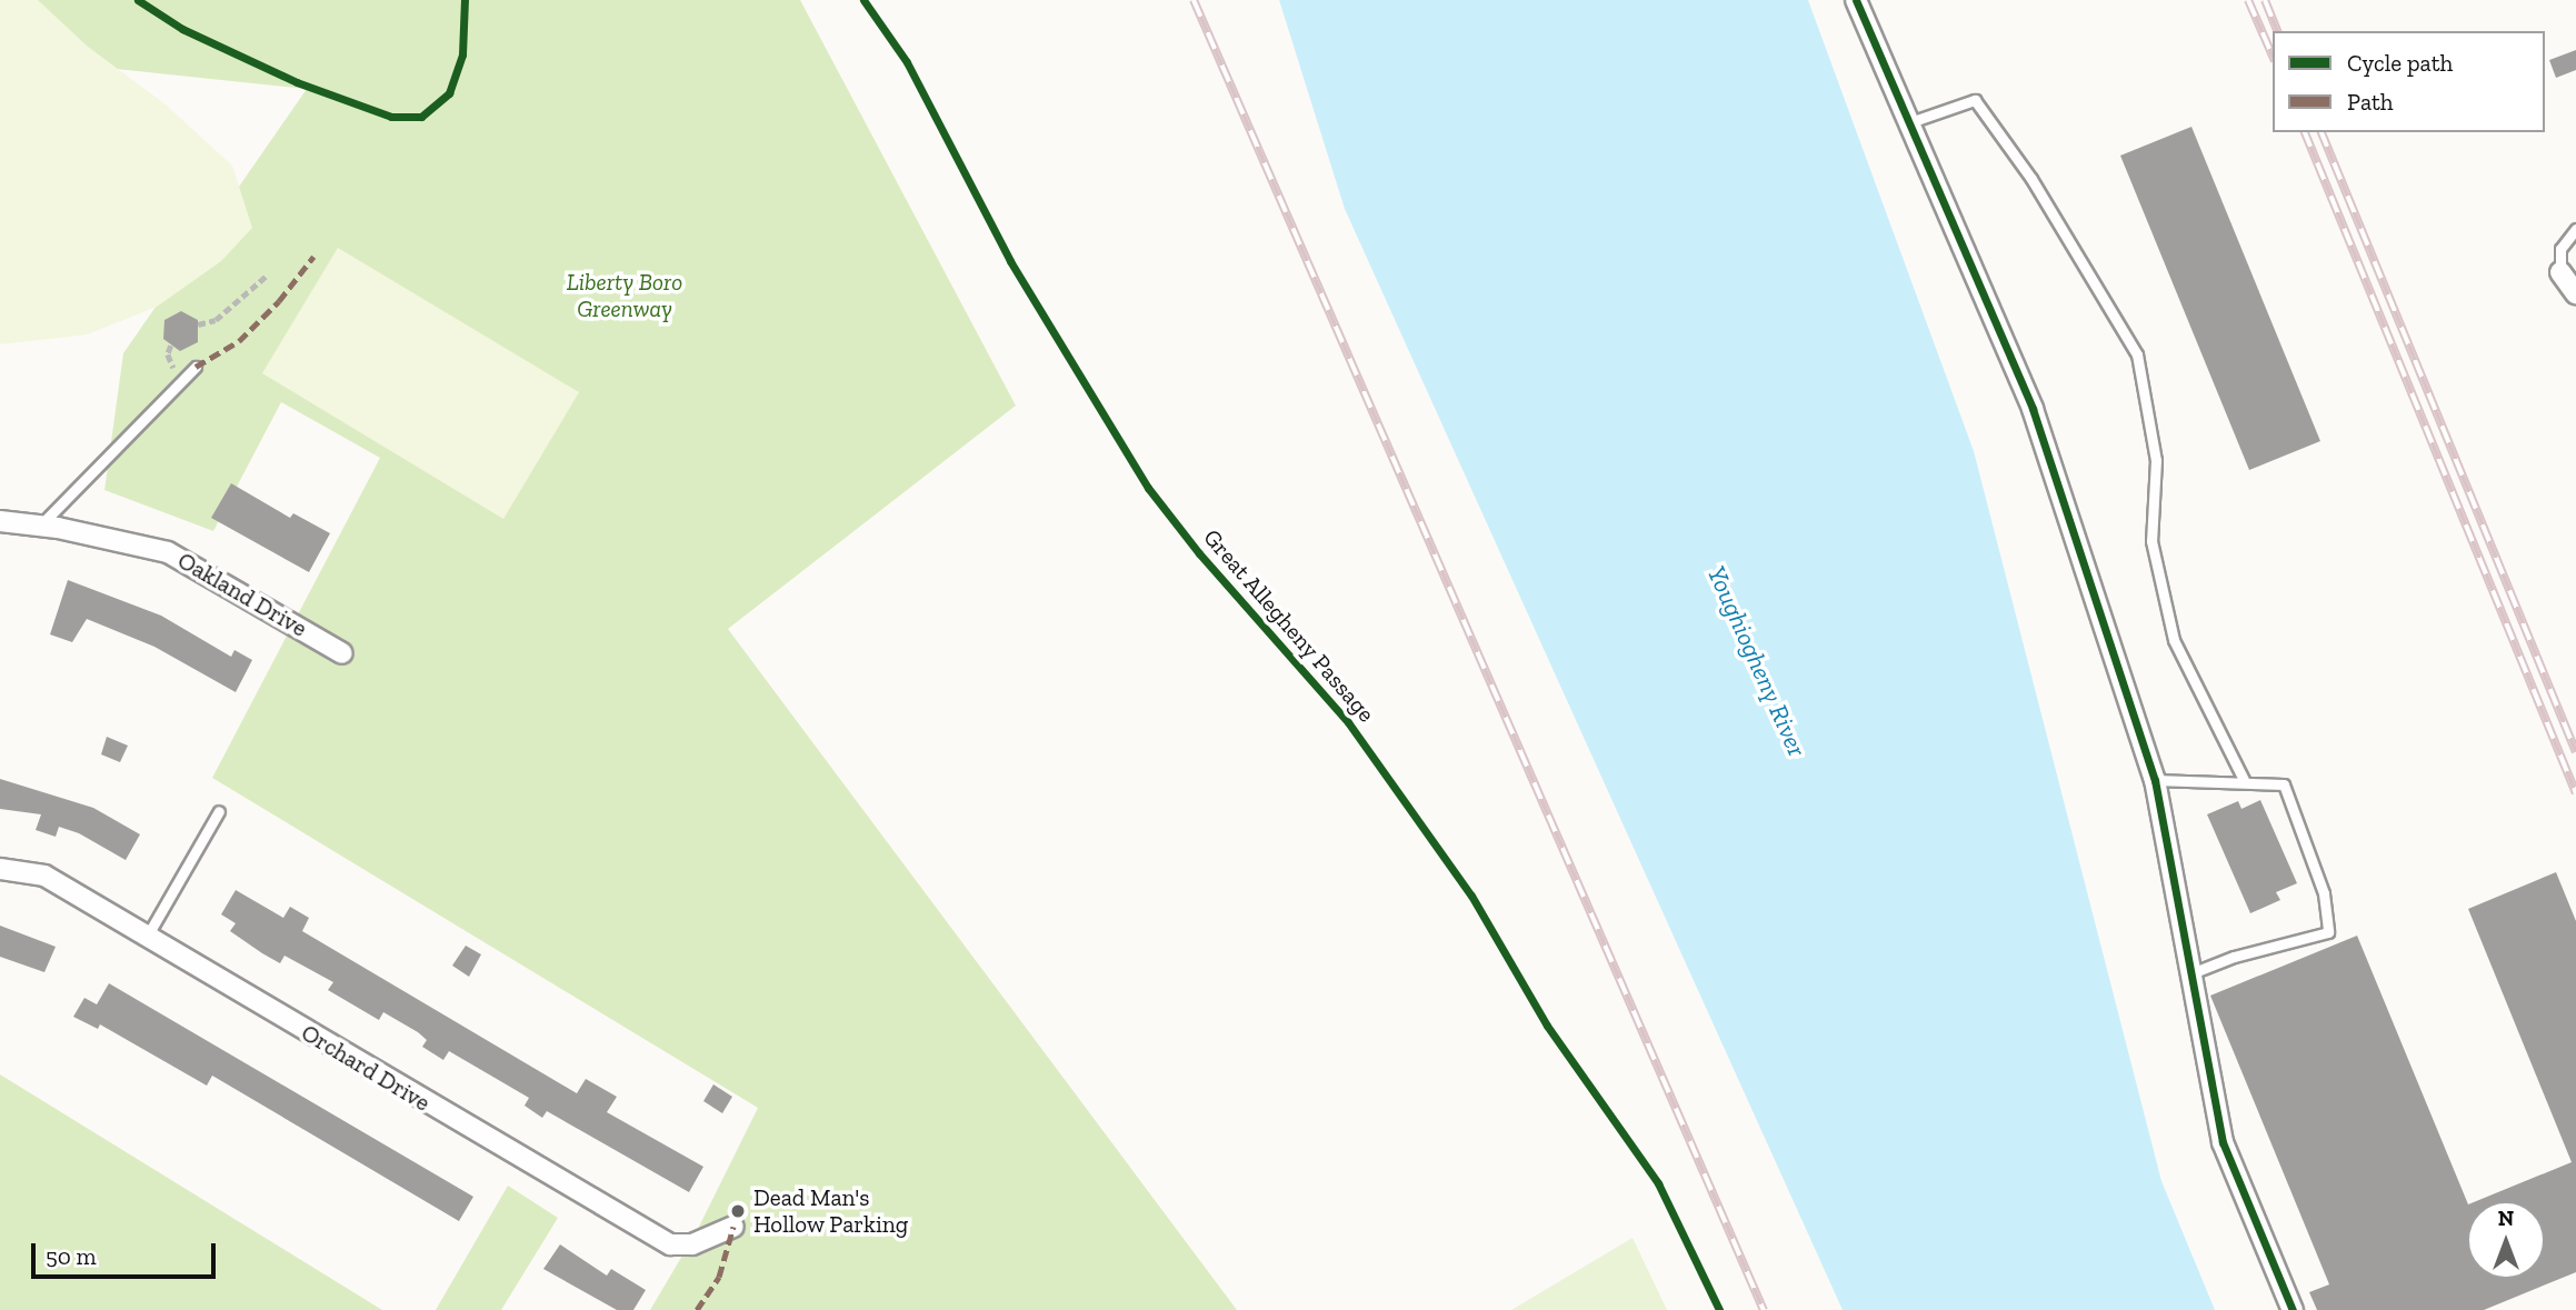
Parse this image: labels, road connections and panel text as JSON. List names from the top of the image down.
{
  "streets": {
    "street": ["Oakland Drive", "Orchard Drive"],
    "cycle path": ["Great Allegheny Passage"]
  },
  "water": ["Youghiogheny River"],
  "parks": ["Liberty Boro Greenway"],
  "places": ["Dead Man's Hollow Parking"],
  "legend": ["Cycle path", "Path"],
  "scale_bar": "50 m",
  "north": "top"
}
